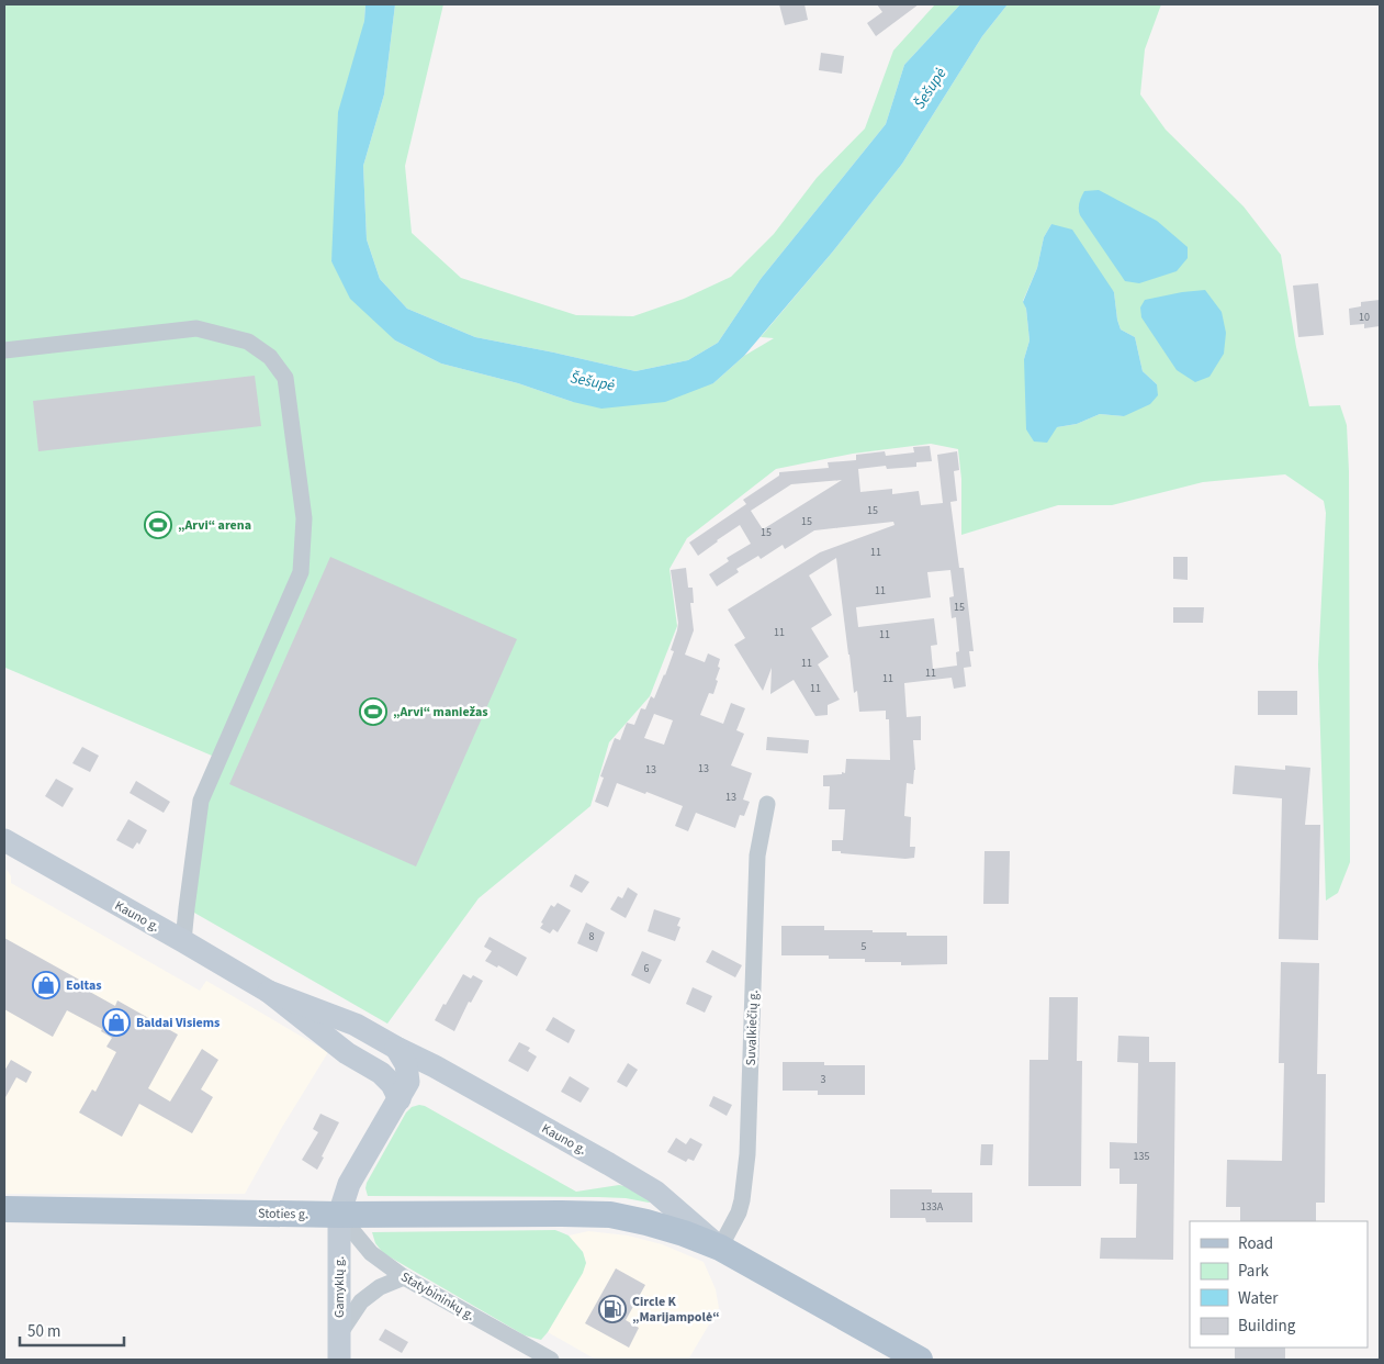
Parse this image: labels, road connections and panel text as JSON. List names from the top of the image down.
{
  "streets": {
    "main road": ["Kauno g.", "Stoties g.", "Gamyklų g."],
    "street": ["Suvalkiečių g.", "Statybininkų g."]
  },
  "crossings": [
    ["Kauno g.", "Suvalkiečių g."],
    ["Kauno g.", "Stoties g."],
    ["Stoties g.", "Gamyklų g."],
    ["Stoties g.", "Statybininkų g."],
    ["Gamyklų g.", "Statybininkų g."]
  ],
  "water": ["Šešupė"],
  "places": {
    "sports": ["„Arvi“ arena", "„Arvi“ maniežas"],
    "shop": ["Eoltas", "Baldai Visiems"],
    "fuel station": ["Circle K „Marijampolė“"]
  },
  "house_numbers": [
    "10",
    "15",
    "15",
    "15",
    "11",
    "11",
    "15",
    "11",
    "11",
    "11",
    "11",
    "11",
    "11",
    "13",
    "13",
    "13",
    "8",
    "5",
    "6",
    "3",
    "135",
    "133A"
  ],
  "legend": [
    "Road",
    "Park",
    "Water",
    "Building"
  ],
  "scale_bar": "50 m"
}
